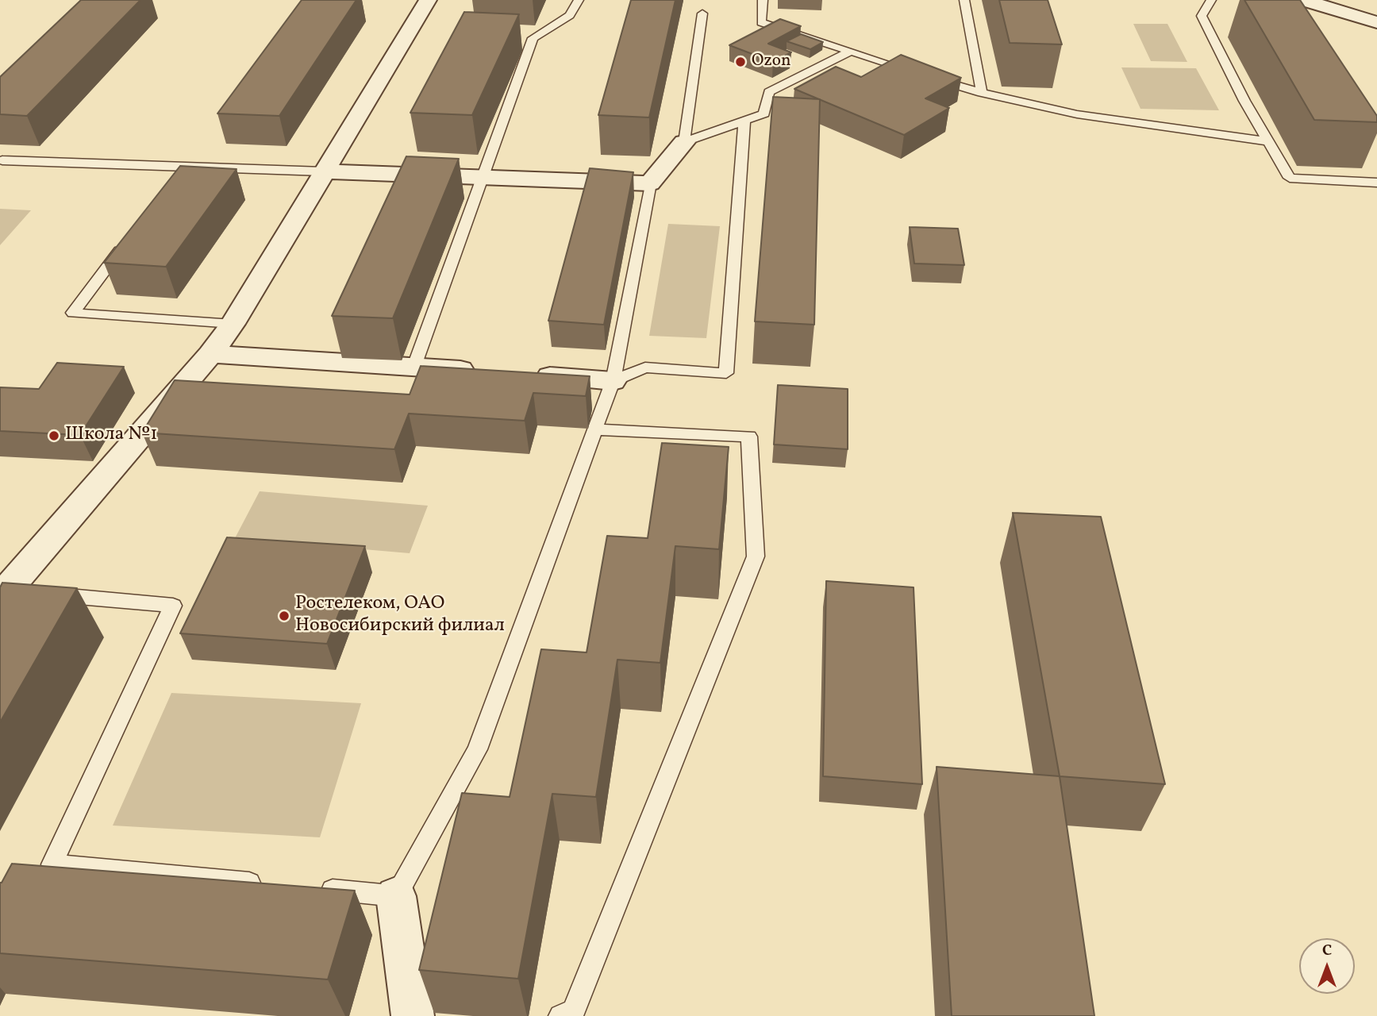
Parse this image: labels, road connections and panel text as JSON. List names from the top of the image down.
{
  "places": ["Ozon", "Школа №1", "Ростелеком, ОАО Новосибирский филиал"],
  "north": "top"
}
